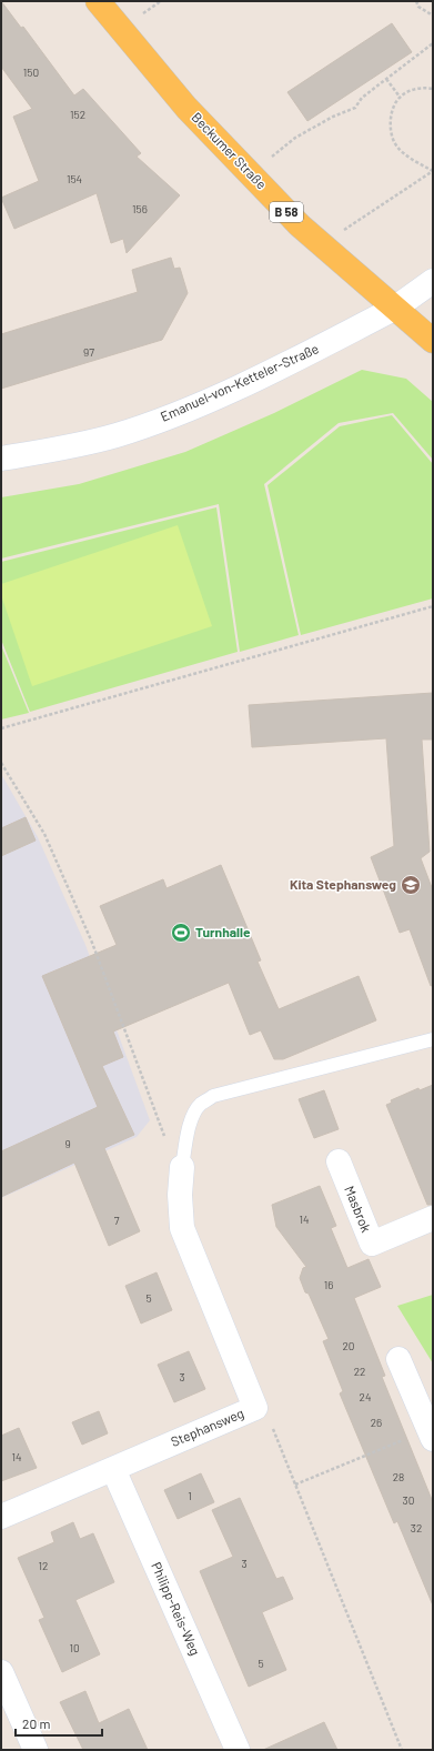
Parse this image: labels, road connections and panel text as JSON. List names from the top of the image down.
{
  "streets": {
    "main road": ["Beckumer Straße", "B 58"],
    "street": [
      "Emanuel-von-Ketteler-Straße",
      "Masbrok",
      "Stephansweg",
      "Philipp-Reis-Weg"
    ]
  },
  "crossings": [
    ["Beckumer Straße", "Emanuel-von-Ketteler-Straße"],
    ["Stephansweg", "Philipp-Reis-Weg"]
  ],
  "places": {
    "school or university": ["Kita Stephansweg"],
    "sports": ["Turnhalle"]
  },
  "house_numbers": [
    "150",
    "152",
    "154",
    "156",
    "97",
    "9",
    "14",
    "7",
    "16",
    "5",
    "20",
    "22",
    "3",
    "24",
    "26",
    "14",
    "28",
    "1",
    "30",
    "32",
    "3",
    "12",
    "10",
    "5"
  ],
  "scale_bar": "20 m"
}
